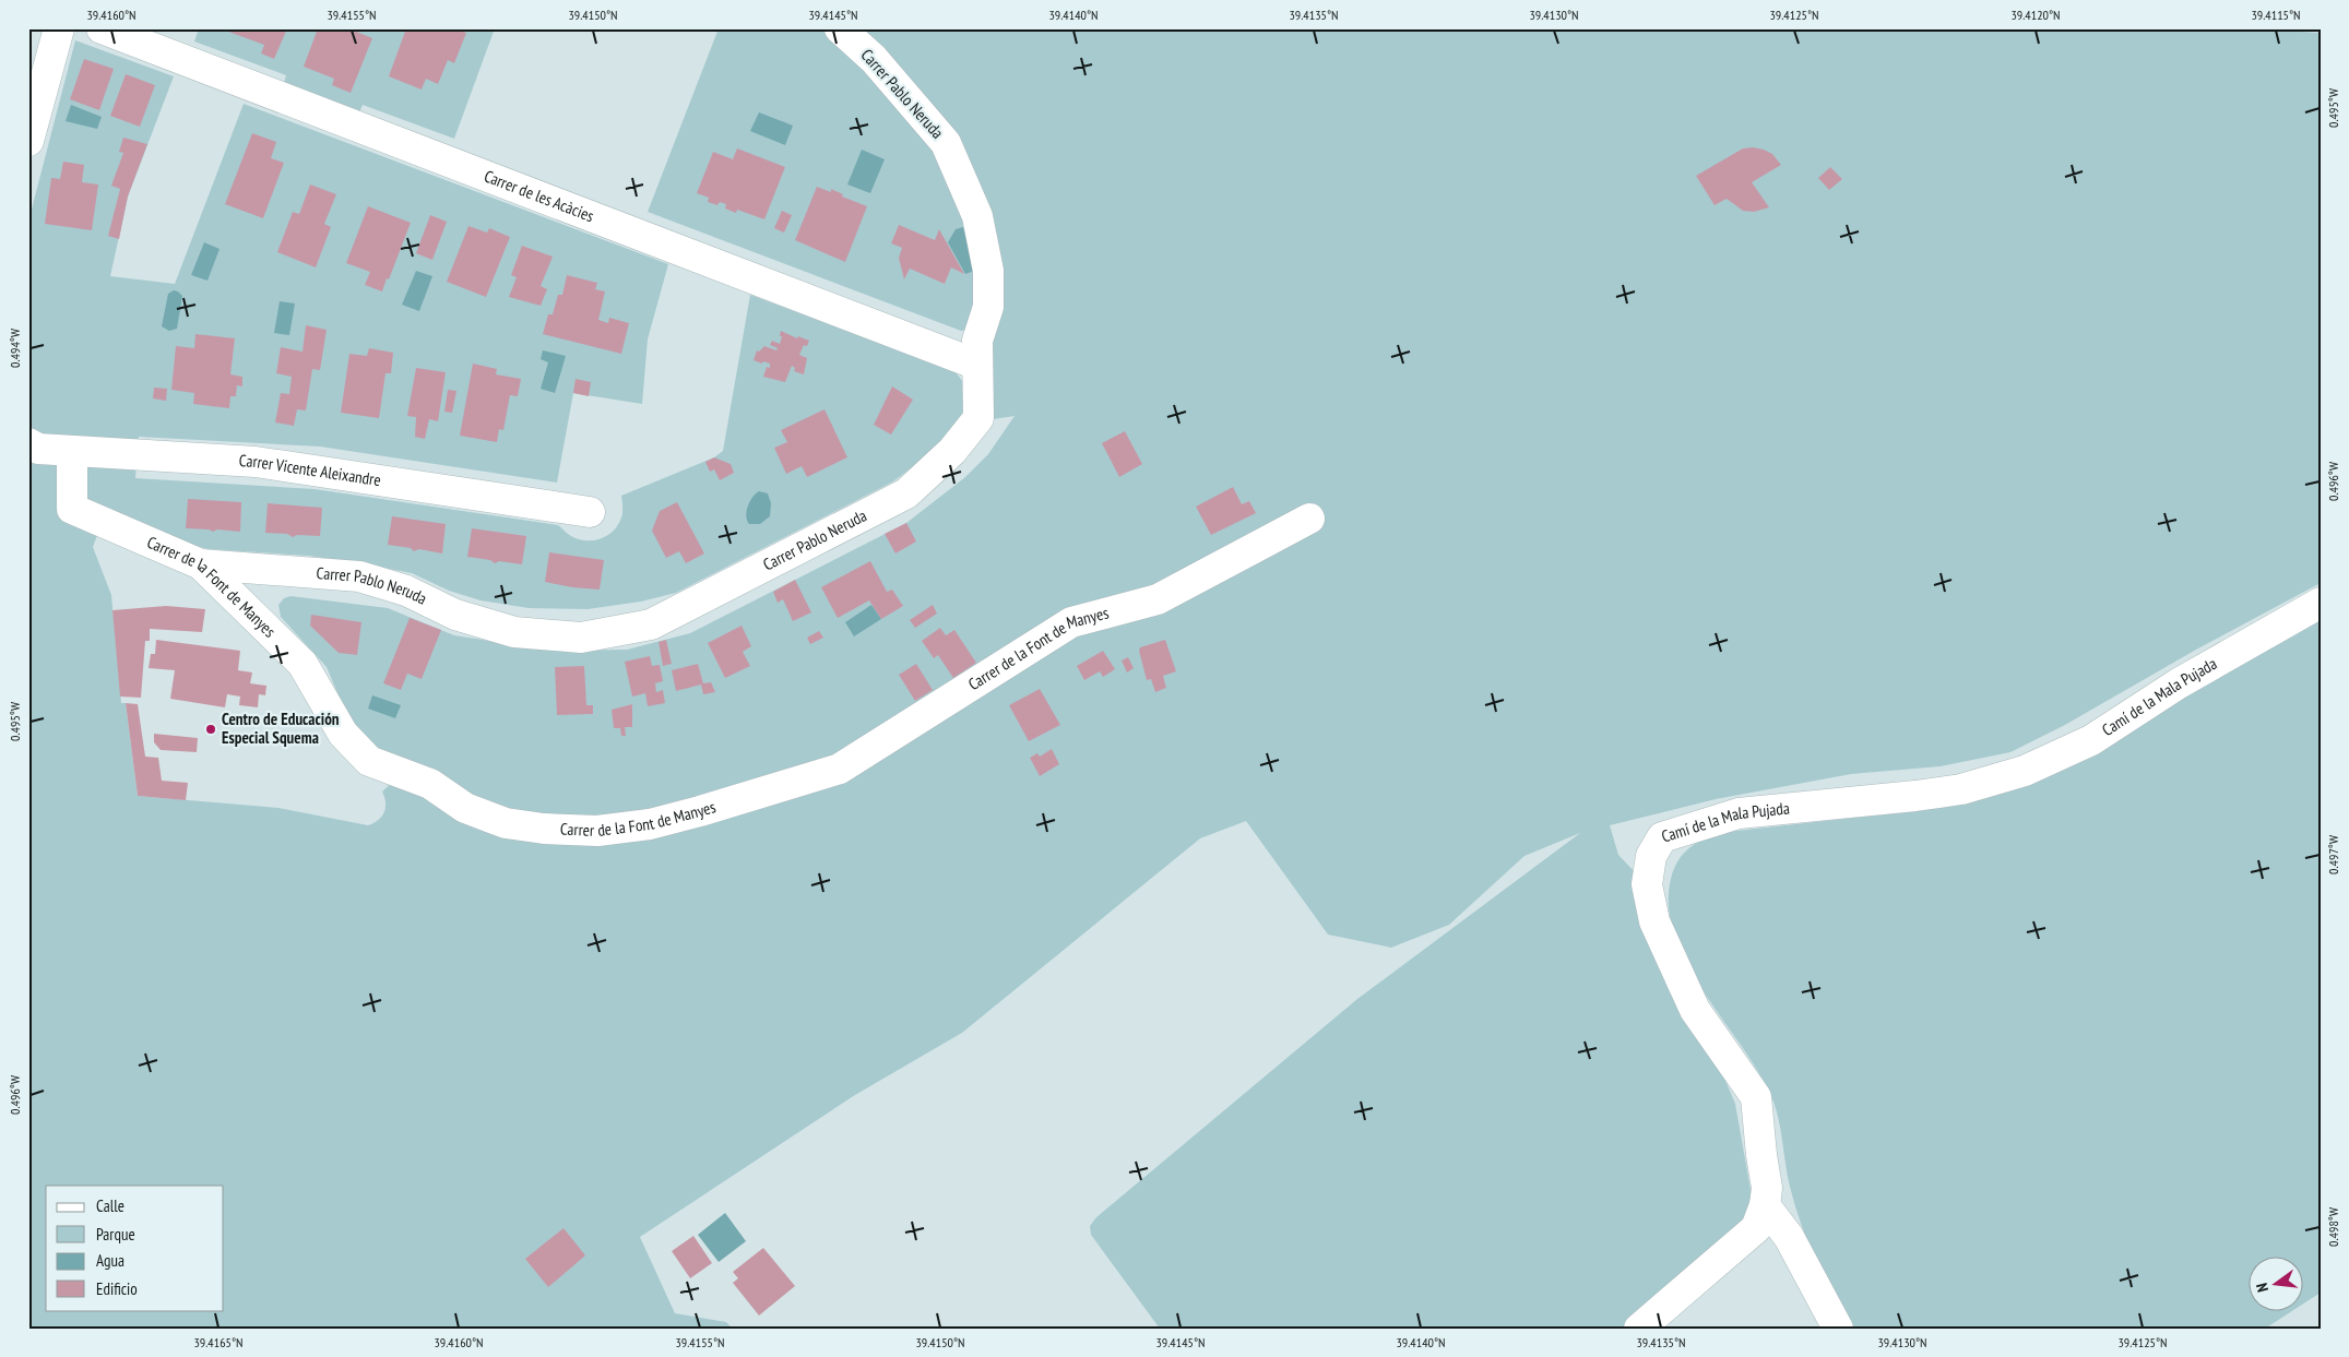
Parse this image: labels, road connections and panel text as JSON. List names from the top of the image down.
{
  "streets": {
    "street": [
      "Carrer Pablo Neruda",
      "Carrer de les Acàcies",
      "Carrer Vicente Aleixandre",
      "Carrer de la Font de Manyes",
      "Camí de la Mala Pujada"
    ]
  },
  "crossings": [
    ["Carrer Pablo Neruda", "Carrer de les Acàcies"],
    ["Carrer Pablo Neruda", "Carrer de la Font de Manyes"],
    ["Carrer Vicente Aleixandre", "Carrer de la Font de Manyes"]
  ],
  "places": ["Centro de Educación Especial Squema"],
  "legend": [
    "Calle",
    "Parque",
    "Agua",
    "Edificio"
  ],
  "north": "left",
  "coordinates": [
    "39.4160°N",
    "39.4155°N",
    "39.4150°N",
    "39.4145°N",
    "39.4140°N",
    "39.4135°N",
    "39.4130°N",
    "39.4125°N",
    "39.4120°N",
    "39.4115°N",
    "0.495°W",
    "0.494°W",
    "0.496°W",
    "0.497°W",
    "0.498°W",
    "39.4165°N"
  ]
}
